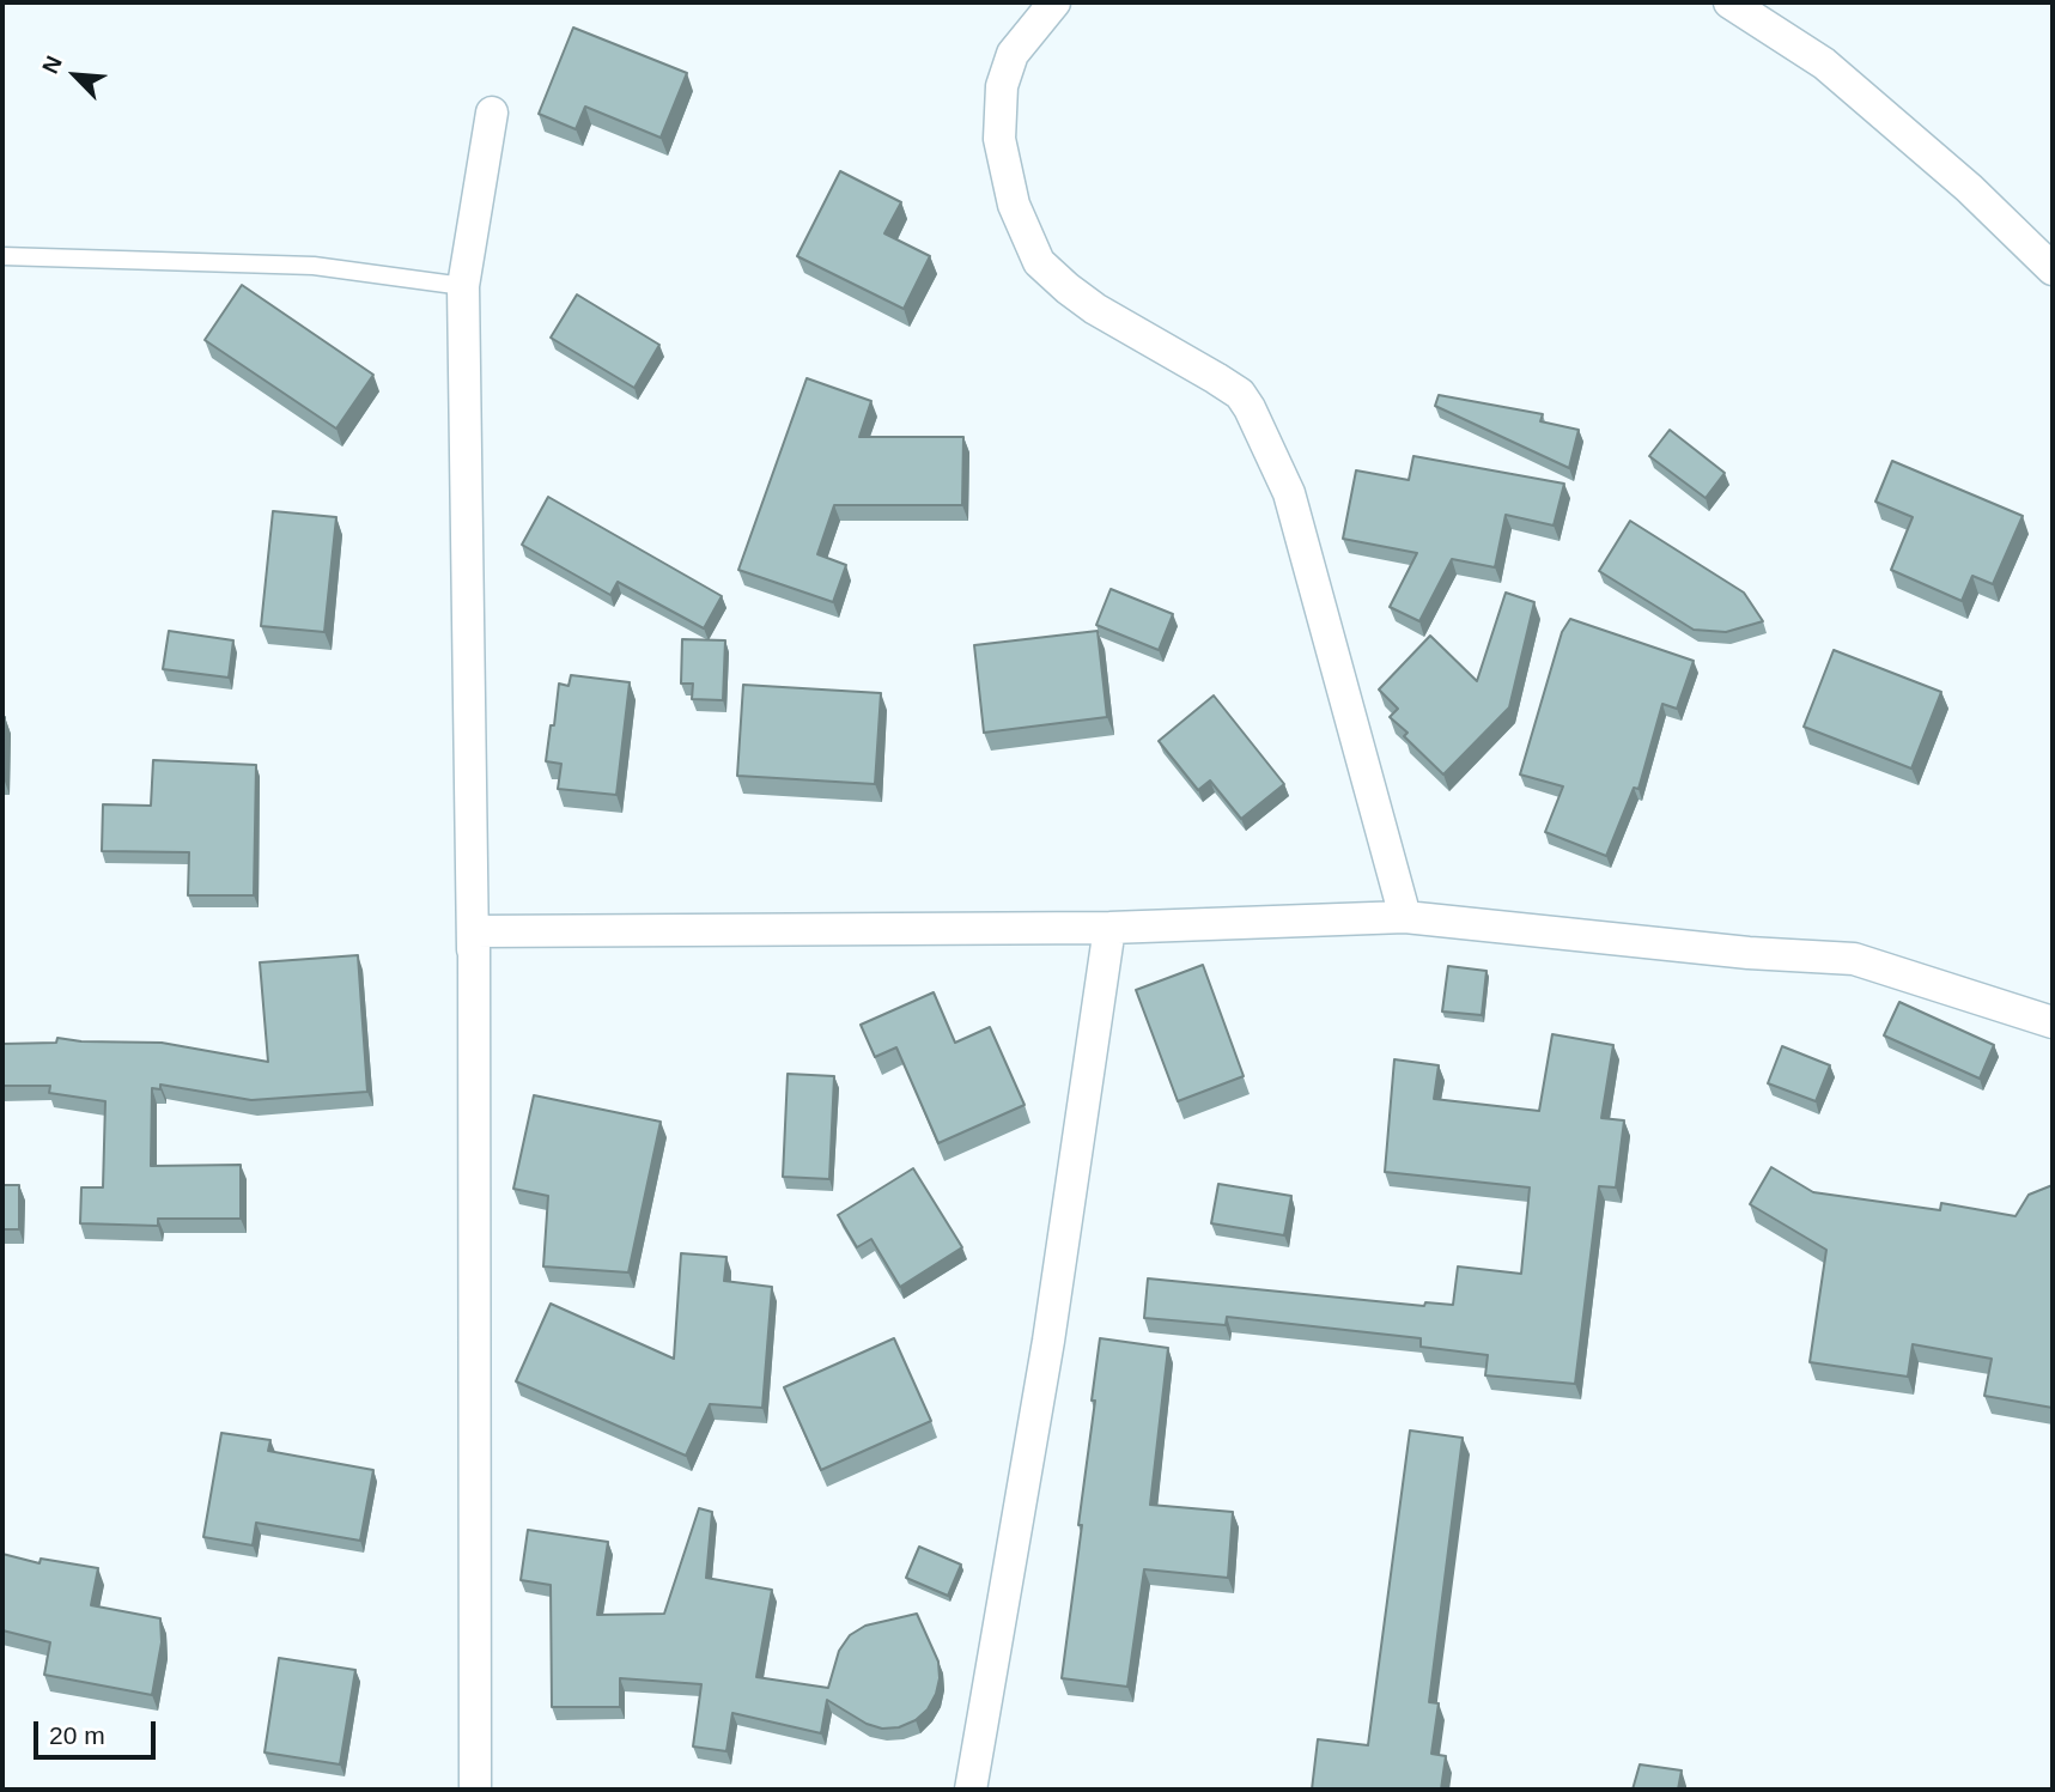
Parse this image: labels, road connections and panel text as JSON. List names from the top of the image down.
{
  "scale_bar": "20 m",
  "north": "top left"
}
